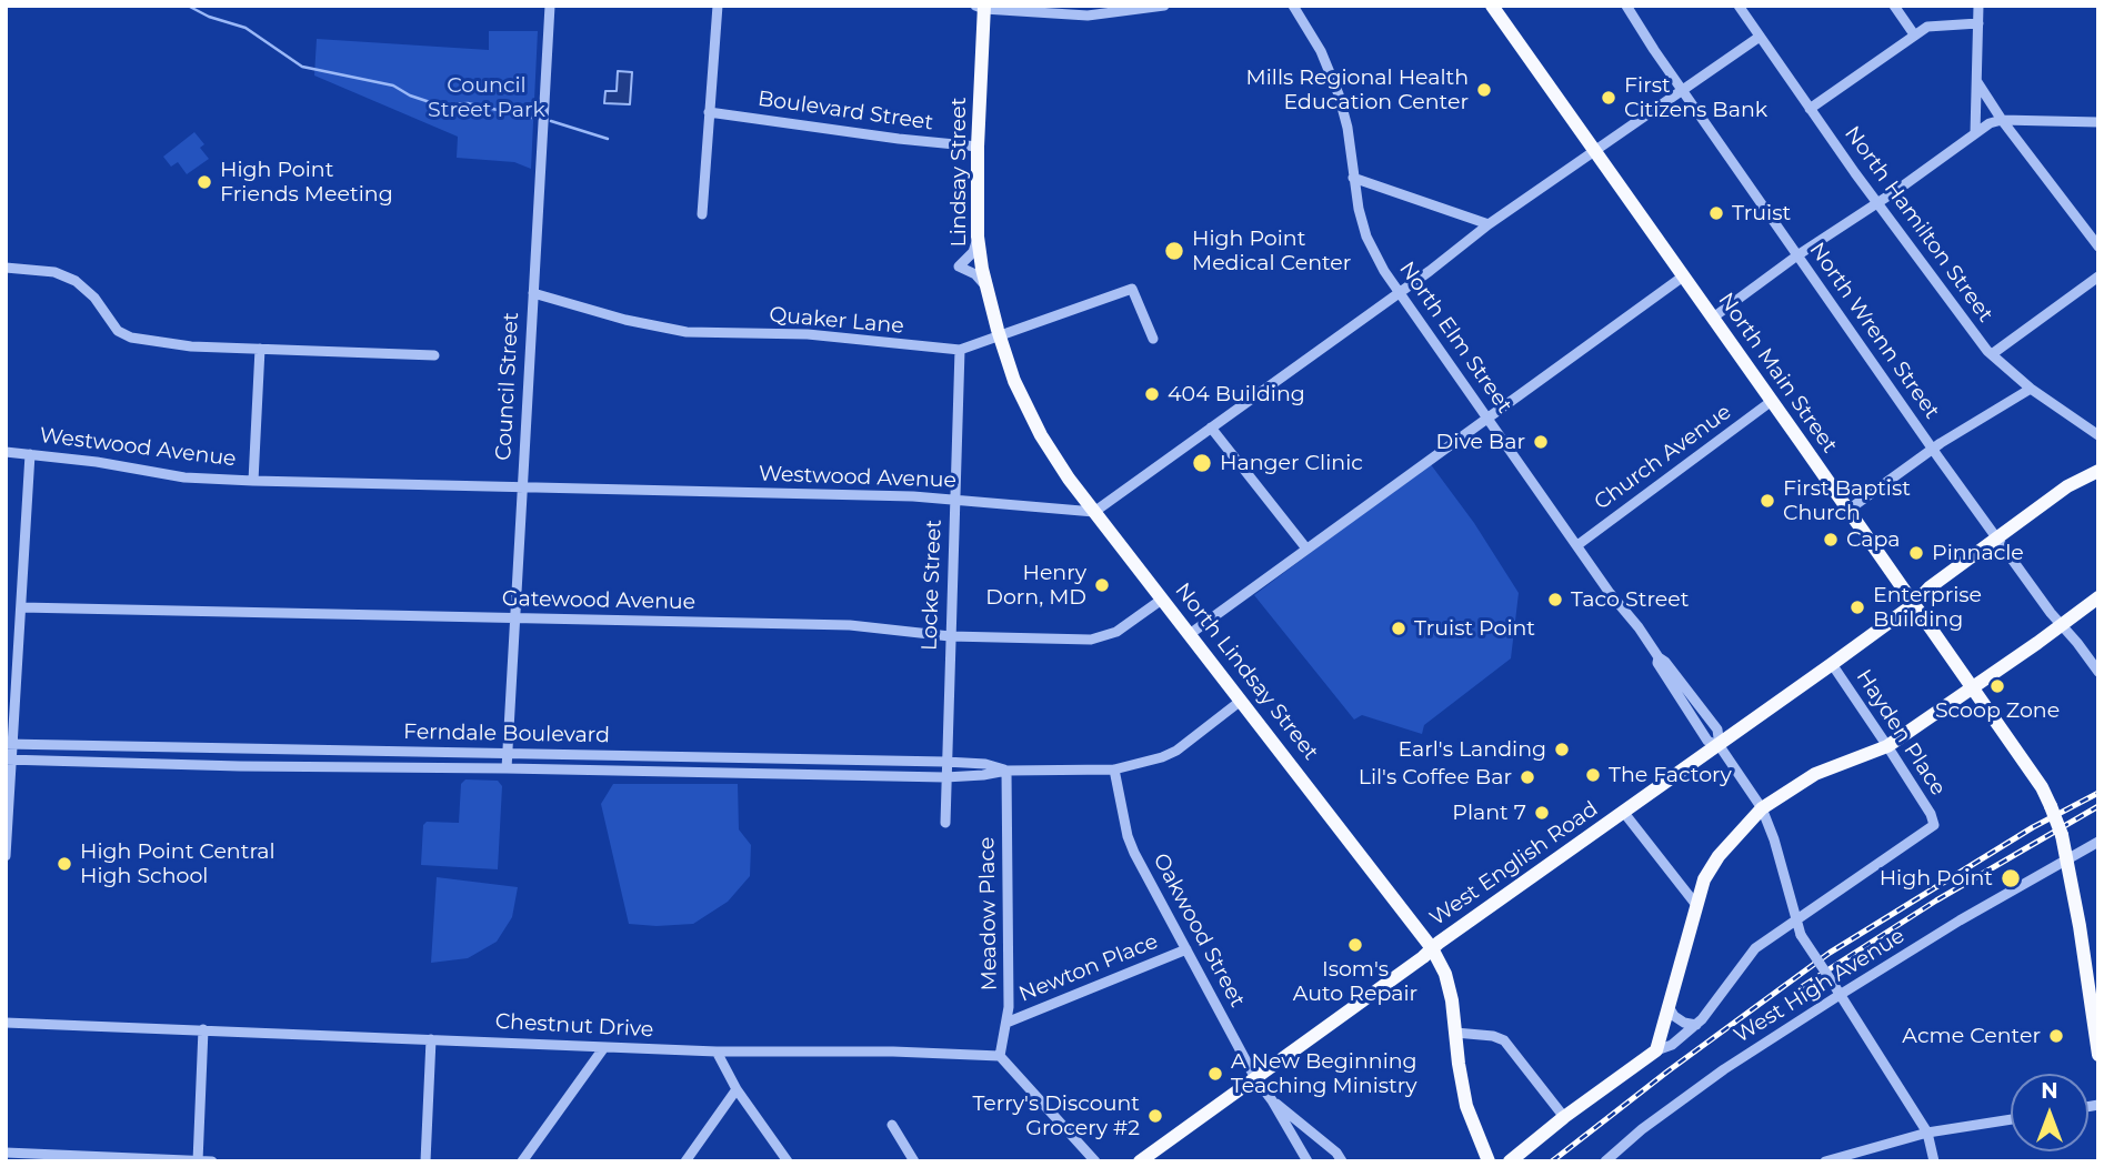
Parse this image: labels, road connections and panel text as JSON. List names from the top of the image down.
{
  "streets": {
    "main road": [
      "Lindsay Street",
      "North Main Street",
      "North Lindsay Street",
      "West English Road"
    ],
    "street": [
      "Boulevard Street",
      "North Hamilton Street",
      "Quaker Lane",
      "North Wrenn Street",
      "North Elm Street",
      "Council Street",
      "Westwood Avenue",
      "Church Avenue",
      "Locke Street",
      "Gatewood Avenue",
      "Hayden Place",
      "Ferndale Boulevard",
      "Meadow Place",
      "Oakwood Street",
      "Newton Place",
      "West High Avenue",
      "Chestnut Drive"
    ]
  },
  "crossings": [
    ["Boulevard Street", "Lindsay Street"],
    ["Lindsay Street", "Quaker Lane"],
    ["Lindsay Street", "North Lindsay Street"],
    ["Quaker Lane", "Council Street"],
    ["Quaker Lane", "Locke Street"],
    ["Quaker Lane", "North Lindsay Street"],
    ["North Wrenn Street", "West English Road"],
    ["North Elm Street", "Church Avenue"],
    ["North Elm Street", "Hayden Place"],
    ["North Elm Street", "West English Road"],
    ["North Elm Street", "West High Avenue"],
    ["North Main Street", "Church Avenue"],
    ["North Main Street", "West English Road"],
    ["North Main Street", "West High Avenue"],
    ["Council Street", "Westwood Avenue"],
    ["Council Street", "Gatewood Avenue"],
    ["Council Street", "Ferndale Boulevard"],
    ["Westwood Avenue", "Locke Street"],
    ["Westwood Avenue", "North Lindsay Street"],
    ["Locke Street", "Gatewood Avenue"],
    ["Locke Street", "Ferndale Boulevard"],
    ["Gatewood Avenue", "North Lindsay Street"],
    ["North Lindsay Street", "Ferndale Boulevard"],
    ["North Lindsay Street", "West English Road"],
    ["Hayden Place", "West English Road"],
    ["Ferndale Boulevard", "Meadow Place"],
    ["Ferndale Boulevard", "Oakwood Street"],
    ["West English Road", "Oakwood Street"],
    ["Meadow Place", "Newton Place"],
    ["Meadow Place", "Chestnut Drive"],
    ["Oakwood Street", "Newton Place"]
  ],
  "parks": ["Council Street Park"],
  "places": [
    "Mills Regional Health Education Center",
    "First Citizens Bank",
    "High Point Friends Meeting",
    "Truist",
    "High Point Medical Center",
    "404 Building",
    "Dive Bar",
    "Hanger Clinic",
    "First Baptist Church",
    "Capa",
    "Pinnacle",
    "Henry Dorn, MD",
    "Taco Street",
    "Enterprise Building",
    "Truist Point",
    "Scoop Zone",
    "Earl's Landing",
    "The Factory",
    "Lil's Coffee Bar",
    "Plant 7",
    "High Point Central High School",
    "High Point",
    "Isom's Auto Repair",
    "Acme Center",
    "A New Beginning Teaching Ministry",
    "Terry's Discount Grocery #2"
  ],
  "north": "top"
}
